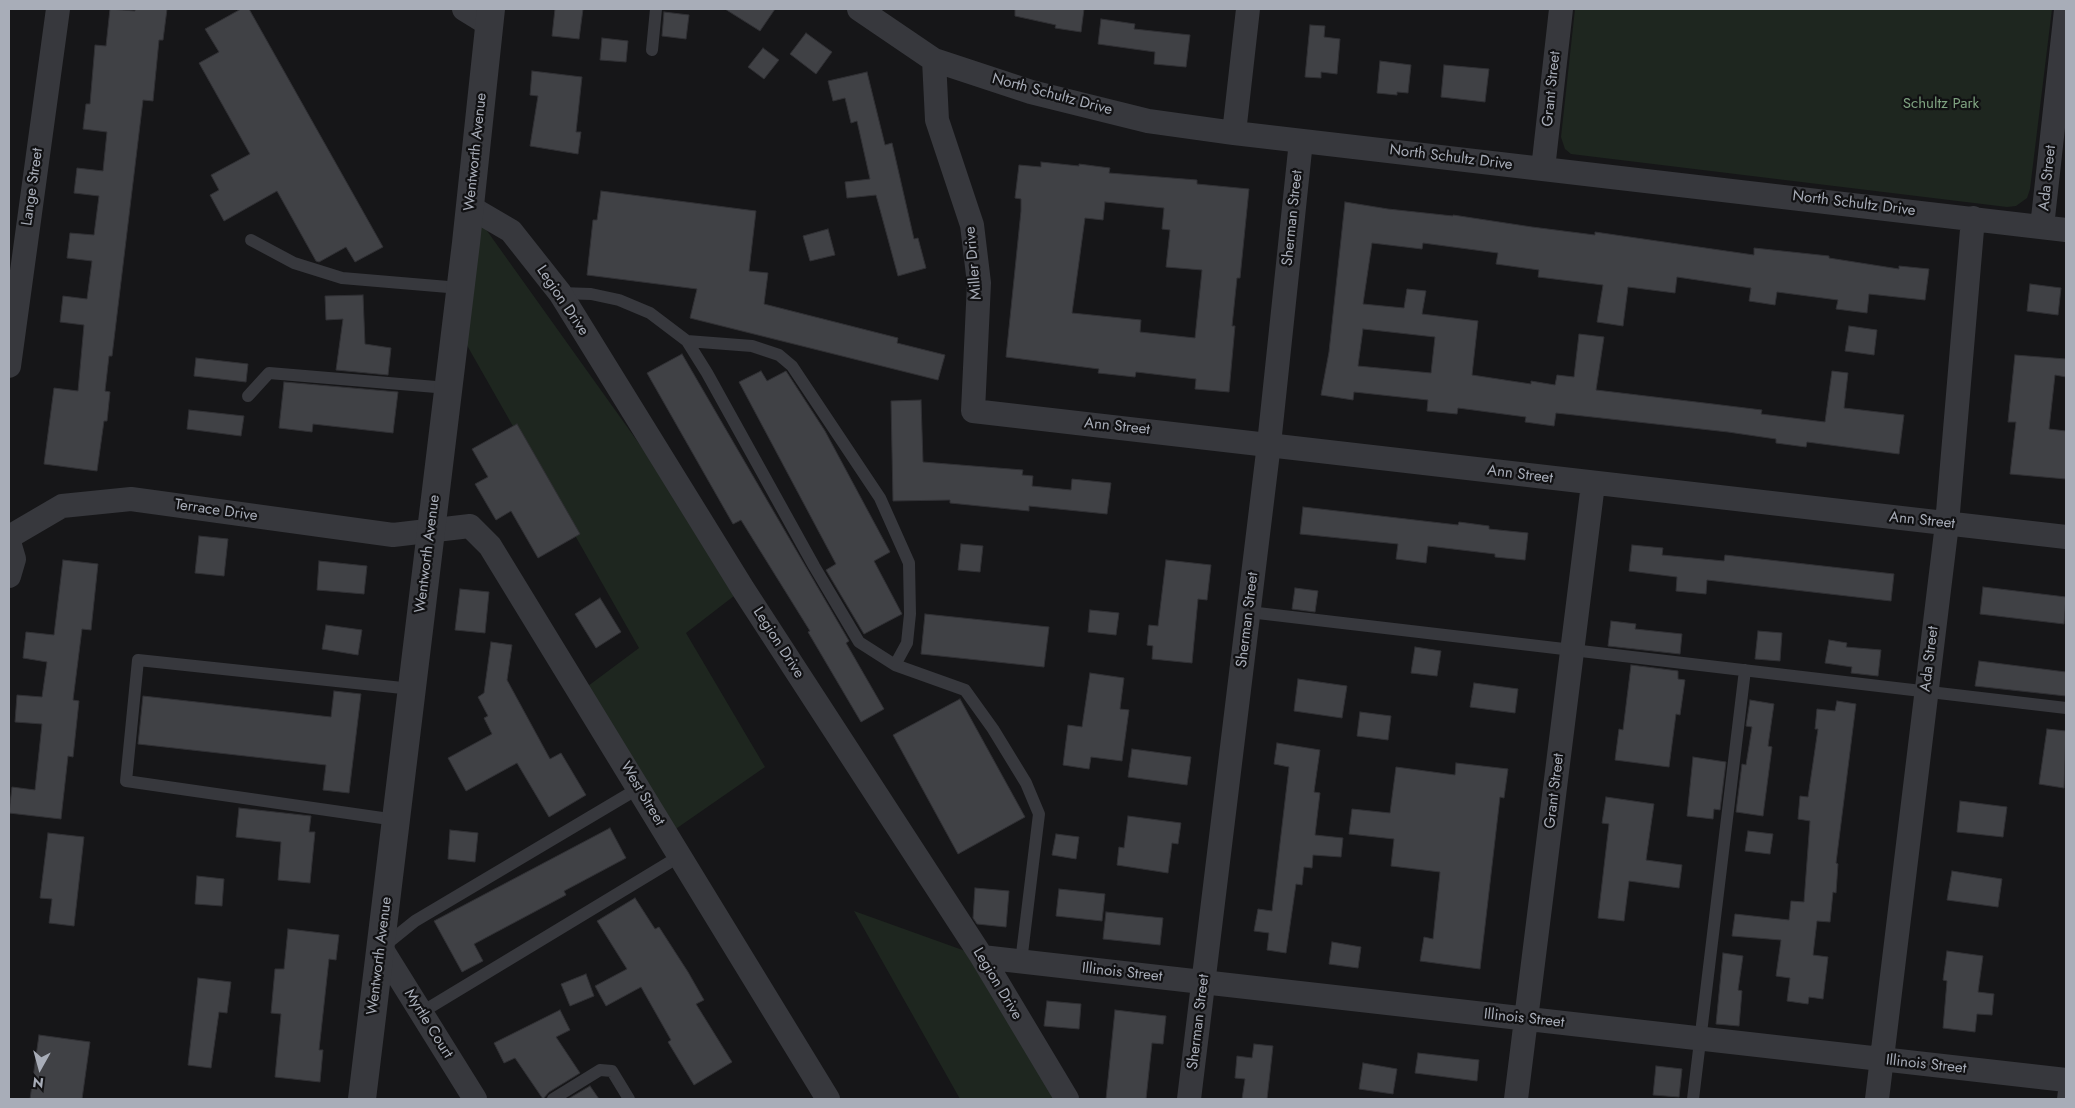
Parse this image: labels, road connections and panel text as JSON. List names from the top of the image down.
{
  "streets": {
    "street": [
      "Grant Street",
      "North Schultz Drive",
      "Wentworth Avenue",
      "Ada Street",
      "Lange Street",
      "Sherman Street",
      "Miller Drive",
      "Legion Drive",
      "Ann Street",
      "Terrace Drive",
      "West Street",
      "Illinois Street",
      "Myrtle Court"
    ]
  },
  "crossings": [
    ["Grant Street", "North Schultz Drive"],
    ["Grant Street", "Ann Street"],
    ["Grant Street", "Illinois Street"],
    ["North Schultz Drive", "Ada Street"],
    ["North Schultz Drive", "Sherman Street"],
    ["North Schultz Drive", "Miller Drive"],
    ["Wentworth Avenue", "Legion Drive"],
    ["Wentworth Avenue", "Terrace Drive"],
    ["Wentworth Avenue", "West Street"],
    ["Wentworth Avenue", "Myrtle Court"],
    ["Ada Street", "Ann Street"],
    ["Ada Street", "Illinois Street"],
    ["Sherman Street", "Ann Street"],
    ["Sherman Street", "Illinois Street"],
    ["Miller Drive", "Ann Street"],
    ["Legion Drive", "Illinois Street"],
    ["Terrace Drive", "West Street"]
  ],
  "parks": ["Schultz Park"],
  "north": "bottom"
}
